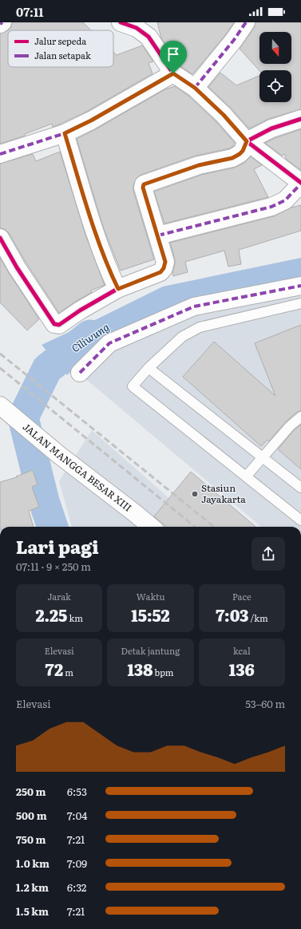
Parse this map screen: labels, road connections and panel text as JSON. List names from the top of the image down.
{
  "streets": {
    "street": ["JALAN MANGGA BESAR XIII"]
  },
  "water": ["Ciliwung"],
  "places": ["Stasiun Jayakarta"],
  "legend": ["Jalur sepeda", "Jalan setapak"],
  "north": "bottom",
  "page": {
    "status": "07:11",
    "heading": ["Lari pagi", "07:11 · 9 × 250 m"],
    "stats": [
      ["Jarak", "2.25 km"],
      ["Waktu", "15:52"],
      ["Pace", "7:03 /km"],
      ["Elevasi", "72 m"],
      ["Detak jantung", "138 bpm"],
      ["kcal", "136"]
    ],
    "chart": ["Elevasi", "53–60 m"],
    "list": [
      {
        "name": "250 m",
        "note": "6:53"
      },
      {
        "name": "500 m",
        "note": "7:04"
      },
      {
        "name": "750 m",
        "note": "7:21"
      },
      {
        "name": "1.0 km",
        "note": "7:09"
      },
      {
        "name": "1.2 km",
        "note": "6:32"
      },
      {
        "name": "1.5 km",
        "note": "7:21"
      }
    ]
  }
}
